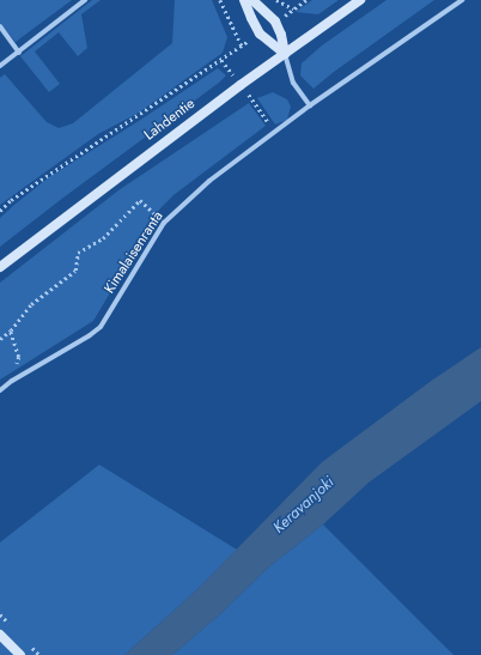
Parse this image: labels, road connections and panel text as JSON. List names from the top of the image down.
{
  "streets": {
    "main road": ["Lahdentie"],
    "street": ["Kimalaisenranta"]
  },
  "water": ["Keravanjoki"]
}
